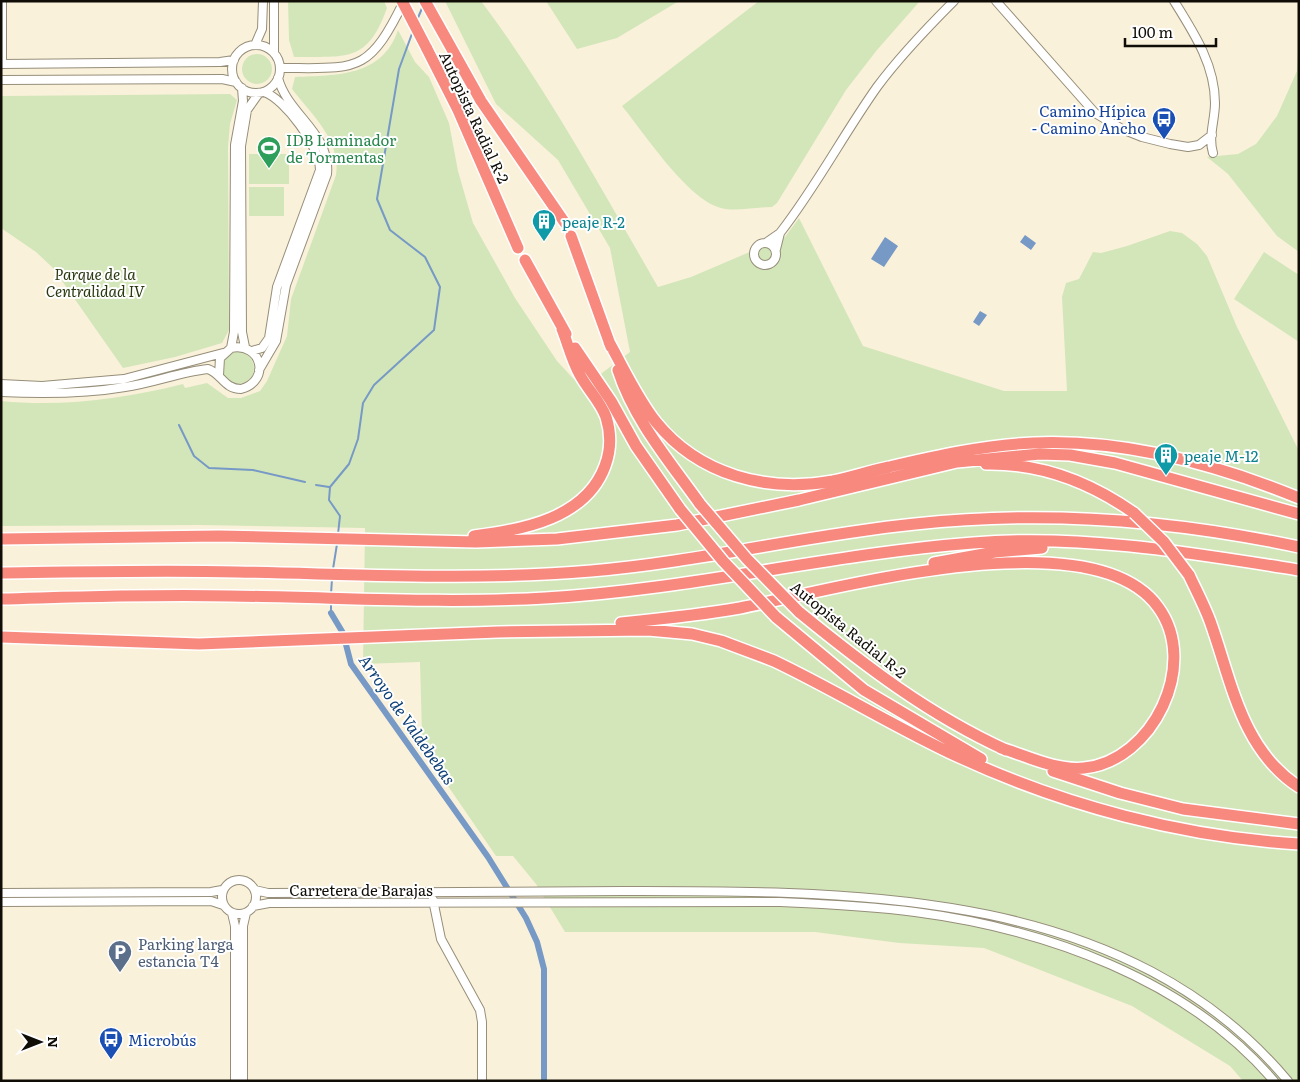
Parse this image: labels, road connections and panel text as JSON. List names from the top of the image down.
{
  "streets": {
    "highway": ["Autopista Radial R-2"],
    "street": ["Carretera de Barajas"]
  },
  "water": ["Arroyo de Valdebebas"],
  "parks": ["Parque de la Centralidad IV"],
  "places": {
    "bus stop": ["Camino Hípica - Camino Ancho", "Microbús"],
    "sports": ["IDB Laminador de Tormentas"],
    "building": ["peaje R-2", "peaje M-12"],
    "parking": ["Parking larga estancia T4"]
  },
  "scale_bar": "100 m",
  "north": "right"
}
